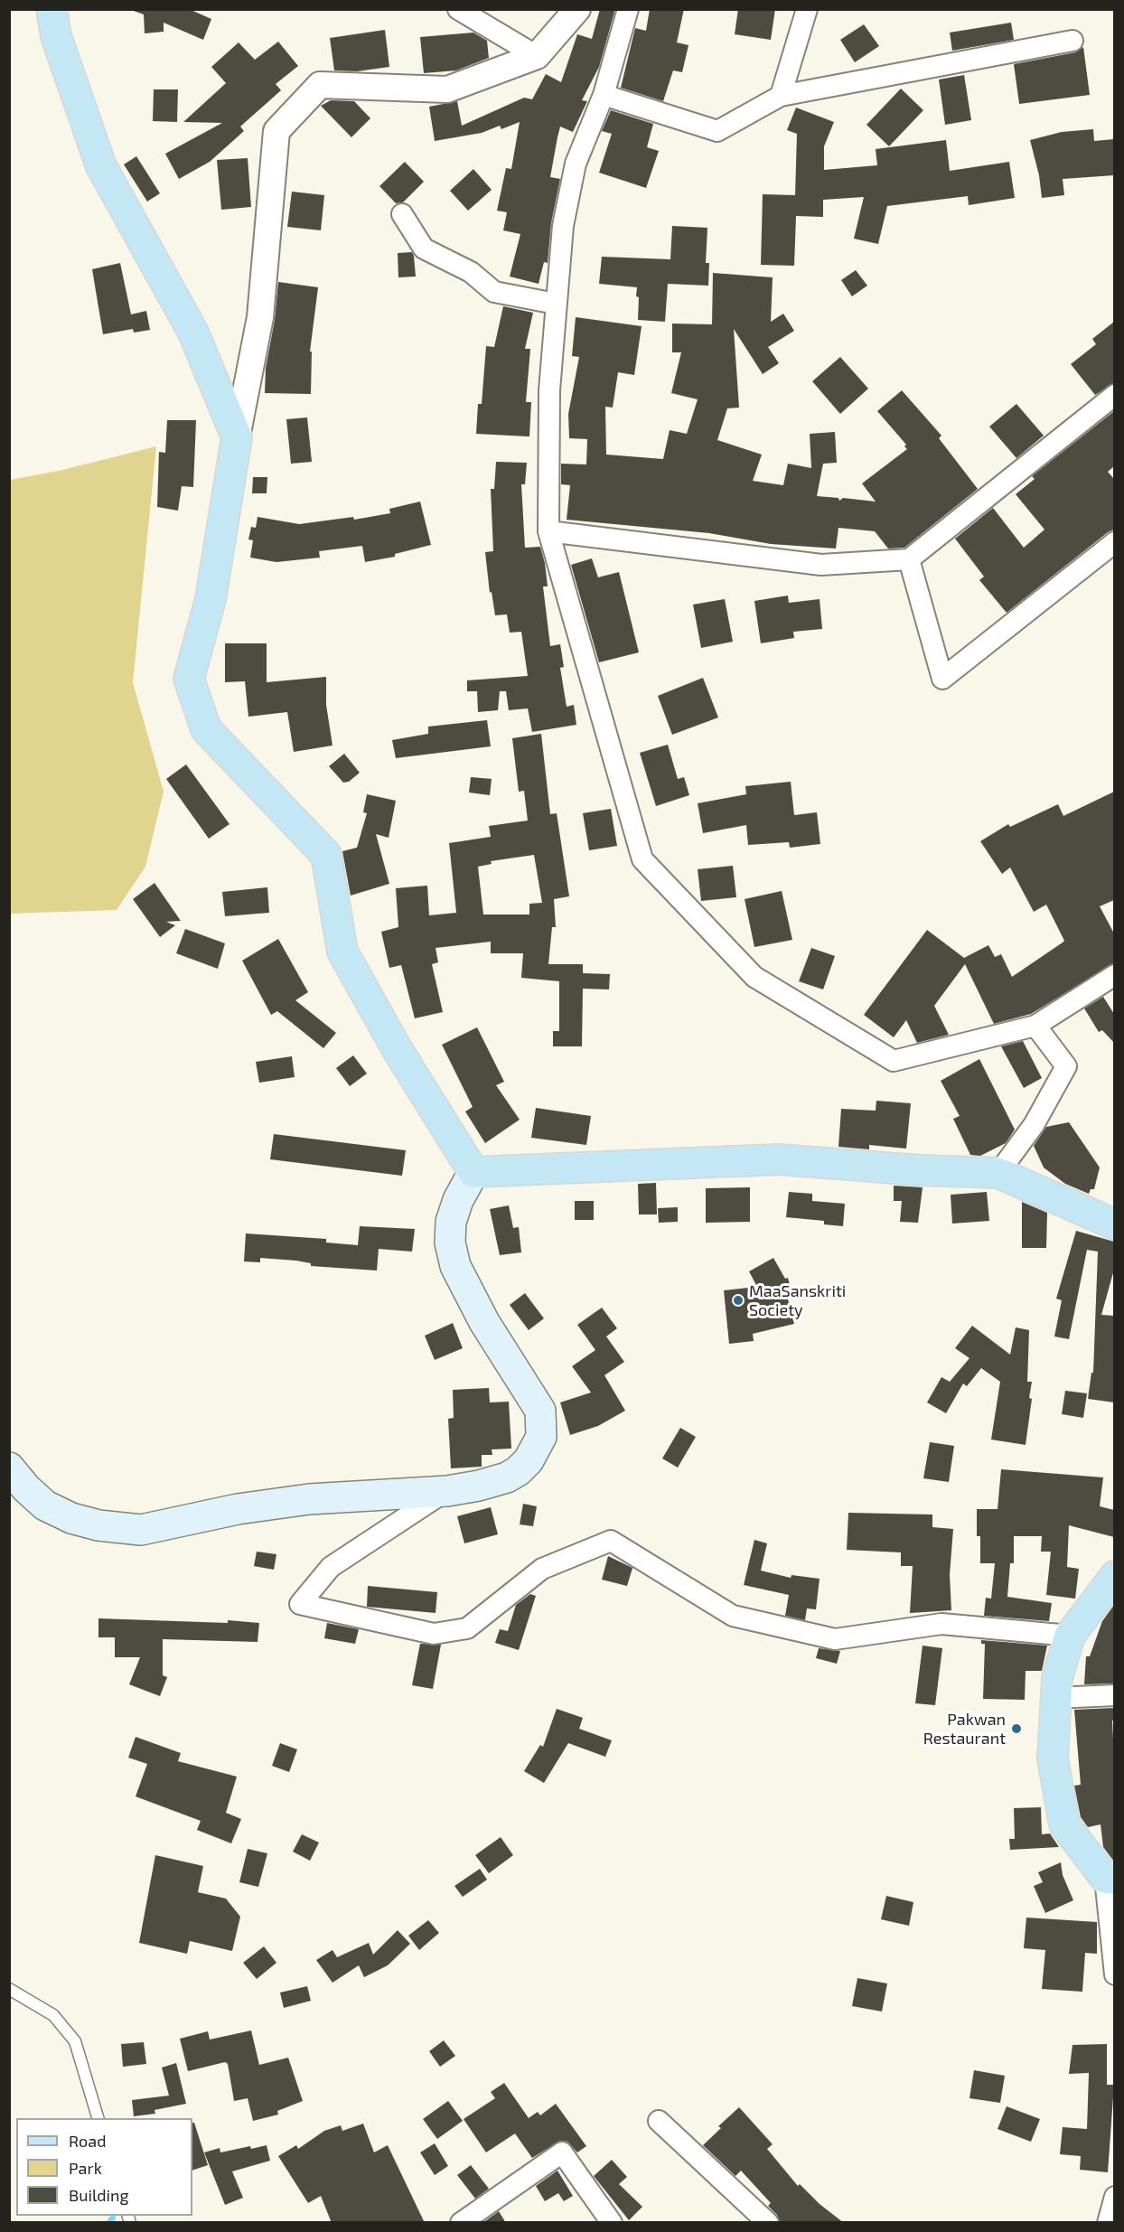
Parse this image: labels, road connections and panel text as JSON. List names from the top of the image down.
{
  "places": ["MaaSanskriti Society", "Pakwan Restaurant"],
  "legend": ["Road", "Park", "Building"]
}
